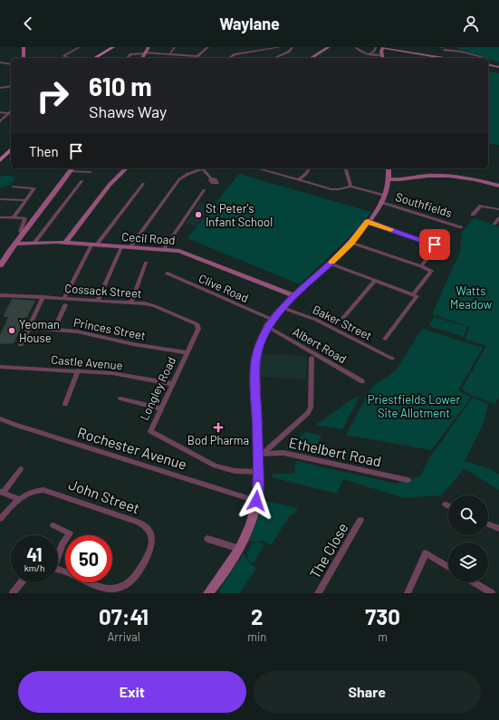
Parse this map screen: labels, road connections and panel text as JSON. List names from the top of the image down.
{
  "streets": {
    "street": [
      "Southfields",
      "Cecil Road",
      "Clive Road",
      "Cossack Street",
      "Baker Street",
      "Princes Street",
      "Albert Road",
      "Castle Avenue",
      "Longley Road",
      "Rochester Avenue",
      "Ethelbert Road",
      "John Street",
      "The Close"
    ]
  },
  "crossings": [
    ["Cossack Street", "Longley Road"],
    ["Princes Street", "Longley Road"],
    ["Castle Avenue", "Longley Road"]
  ],
  "parks": ["Watts Meadow", "Priestfields Lower Site Allotment"],
  "places": {
    "other": ["St Peter's Infant School", "Yeoman House"],
    "health": ["Bod Pharma"]
  },
  "page": {
    "header": "Waylane",
    "turn": ["610 m", "Shaws Way"],
    "then": "Then",
    "speed": "41 km/h",
    "limit": "50",
    "eta": [
      "07:41",
      "Arrival",
      "2",
      "min",
      "730",
      "m"
    ],
    "buttons": ["Exit", "Share"]
  }
}
